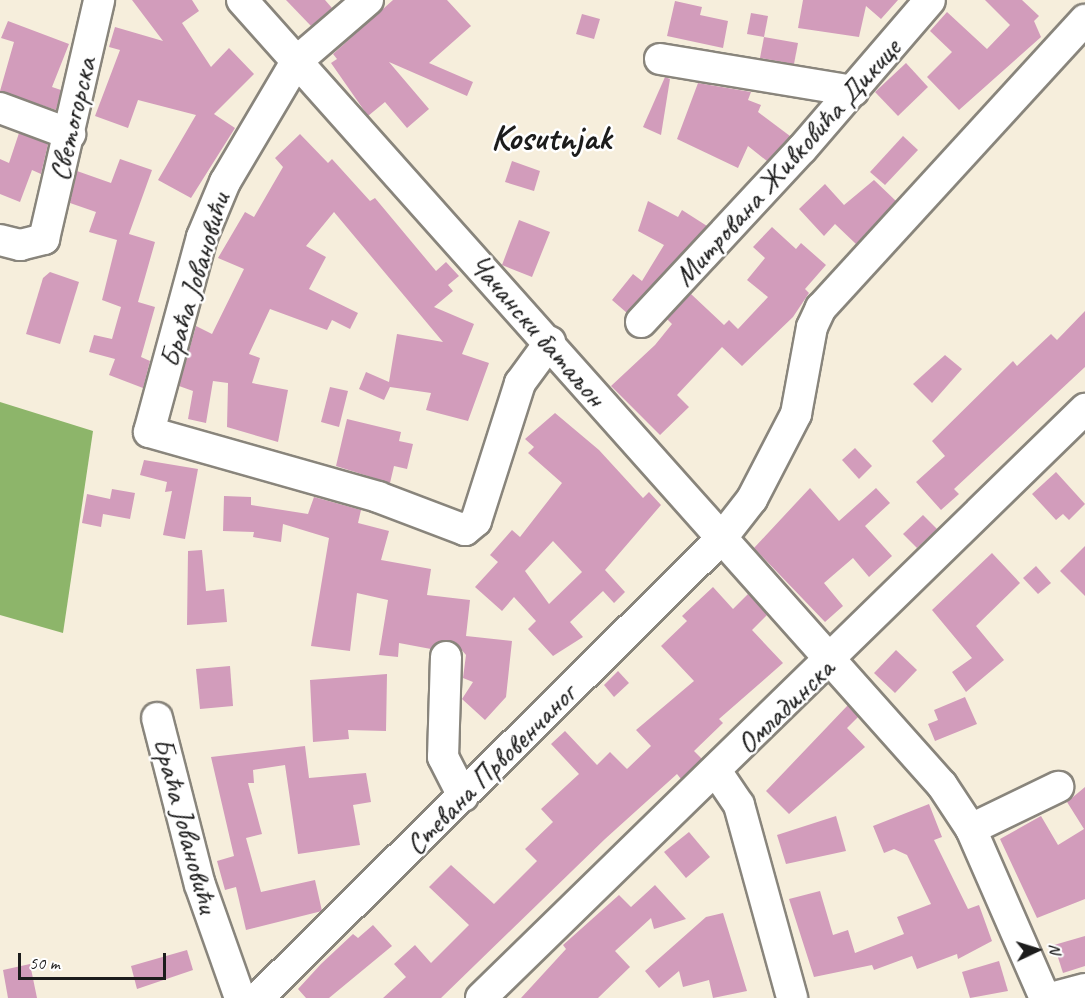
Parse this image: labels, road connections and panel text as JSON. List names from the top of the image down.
{
  "streets": {
    "street": [
      "Светогорска",
      "Митрована Живковића Дикице",
      "Браћа Јовановићи",
      "Чачански батаљон",
      "Омладинска",
      "Стевана Првовенчаног"
    ]
  },
  "crossings": [
    ["Браћа Јовановићи", "Чачански батаљон"],
    ["Чачански батаљон", "Омладинска"],
    ["Чачански батаљон", "Стевана Првовенчаног"]
  ],
  "districts": ["Kosutnjak"],
  "scale_bar": "50 m",
  "north": "right"
}
